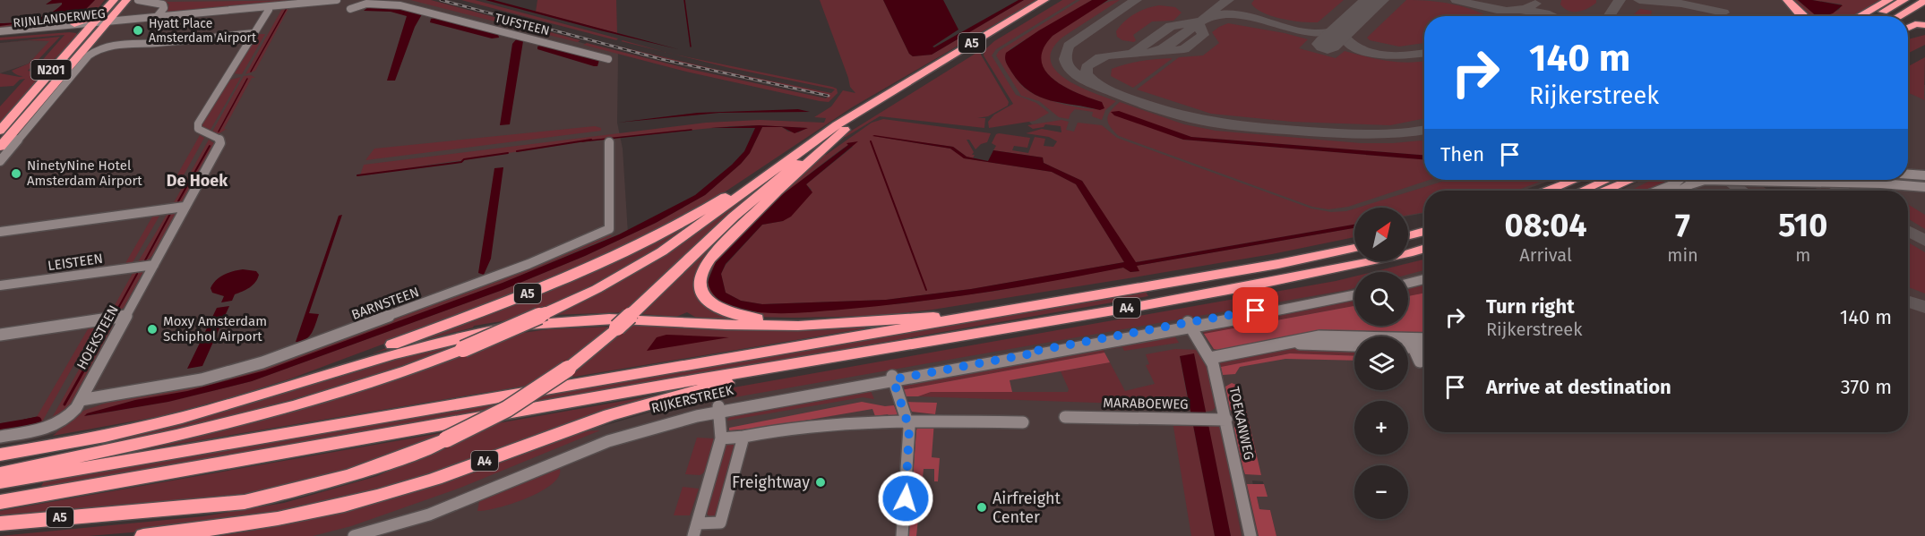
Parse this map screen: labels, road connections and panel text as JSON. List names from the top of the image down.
{
  "streets": {
    "highway": ["A5", "N201", "A4"],
    "street": [
      "RIJNLANDERWEG",
      "TUFSTEEN",
      "LEISTEEN",
      "BARNSTEEN",
      "HOEKSTEEN",
      "RIJKERSTREEK",
      "MARABOEWEG",
      "TOEKANWEG"
    ]
  },
  "crossings": [
    ["RIJNLANDERWEG", "N201"],
    ["RIJNLANDERWEG", "HOEKSTEEN"],
    ["A5", "A4"],
    ["LEISTEEN", "HOEKSTEEN"],
    ["BARNSTEEN", "HOEKSTEEN"],
    ["RIJKERSTREEK", "TOEKANWEG"],
    ["MARABOEWEG", "TOEKANWEG"]
  ],
  "districts": ["De Hoek"],
  "places": [
    "Hyatt Place Amsterdam Airport",
    "NinetyNine Hotel Amsterdam Airport",
    "Moxy Amsterdam Schiphol Airport",
    "Freightway",
    "Airfreight Center"
  ],
  "north": "top right",
  "page": {
    "turn": ["140 m", "Rijkerstreek"],
    "then": "Then",
    "eta": [
      "08:04",
      "Arrival",
      "7",
      "min",
      "510",
      "m"
    ],
    "map_buttons": ["+", "−"],
    "list": [
      {
        "name": "Turn right",
        "note": "Rijkerstreek",
        "value": "140 m"
      },
      {
        "name": "Arrive at destination",
        "value": "370 m"
      }
    ]
  }
}
